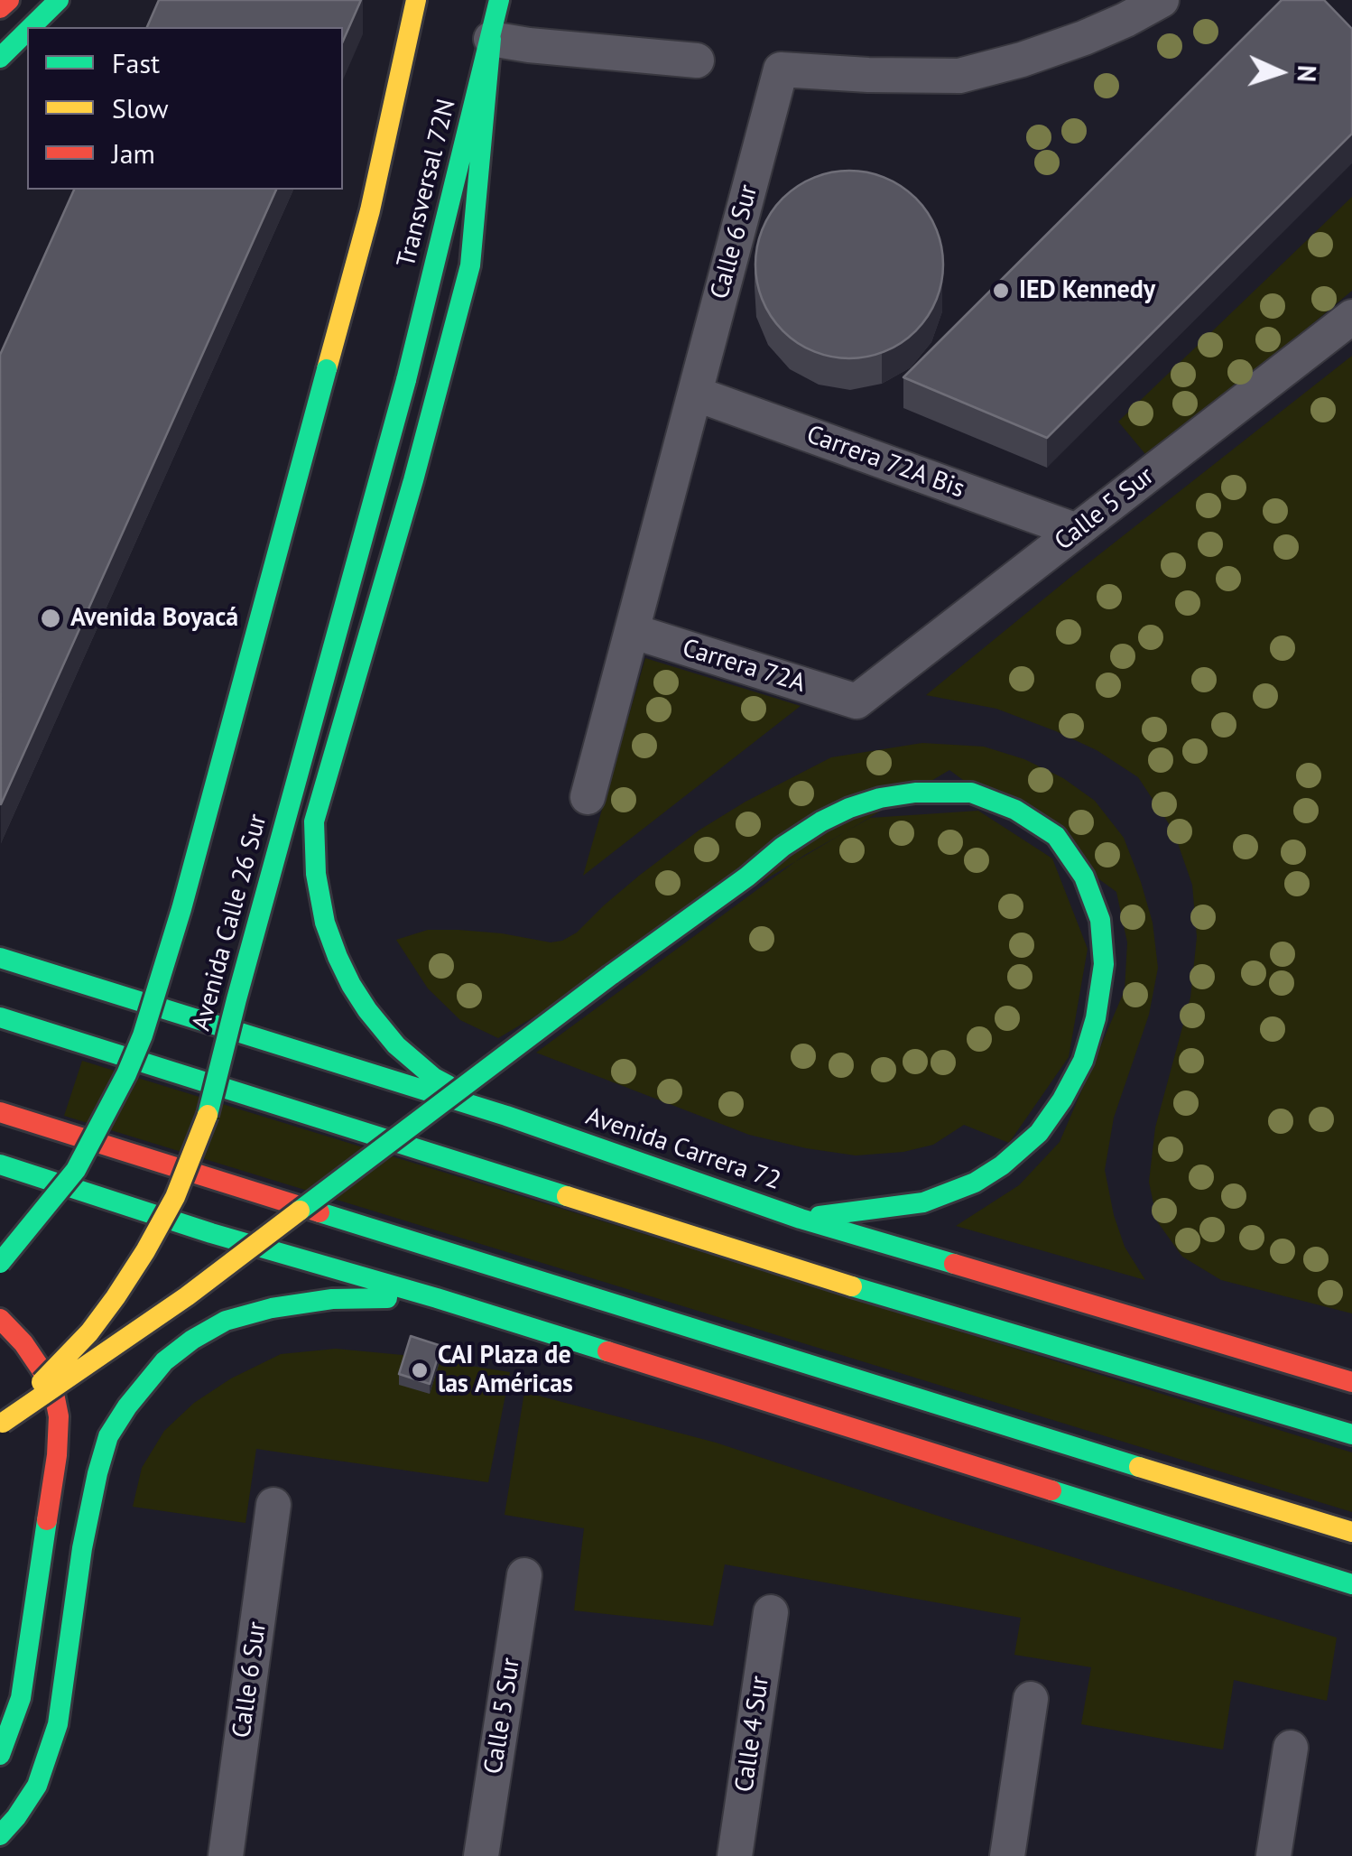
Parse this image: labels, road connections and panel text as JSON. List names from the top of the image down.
{
  "streets": {
    "main road": ["Transversal 72N", "Avenida Calle 26 Sur", "Avenida Carrera 72"],
    "street": [
      "Calle 6 Sur",
      "Carrera 72A Bis",
      "Calle 5 Sur",
      "Carrera 72A",
      "Calle 4 Sur"
    ]
  },
  "crossings": [
    ["Transversal 72N", "Avenida Calle 26 Sur"],
    ["Calle 6 Sur", "Carrera 72A Bis"],
    ["Calle 6 Sur", "Carrera 72A"],
    ["Carrera 72A Bis", "Calle 5 Sur"],
    ["Calle 5 Sur", "Carrera 72A"]
  ],
  "places": ["IED Kennedy", "Avenida Boyacá", "CAI Plaza de las Américas"],
  "legend": ["Fast", "Slow", "Jam"],
  "north": "right"
}
